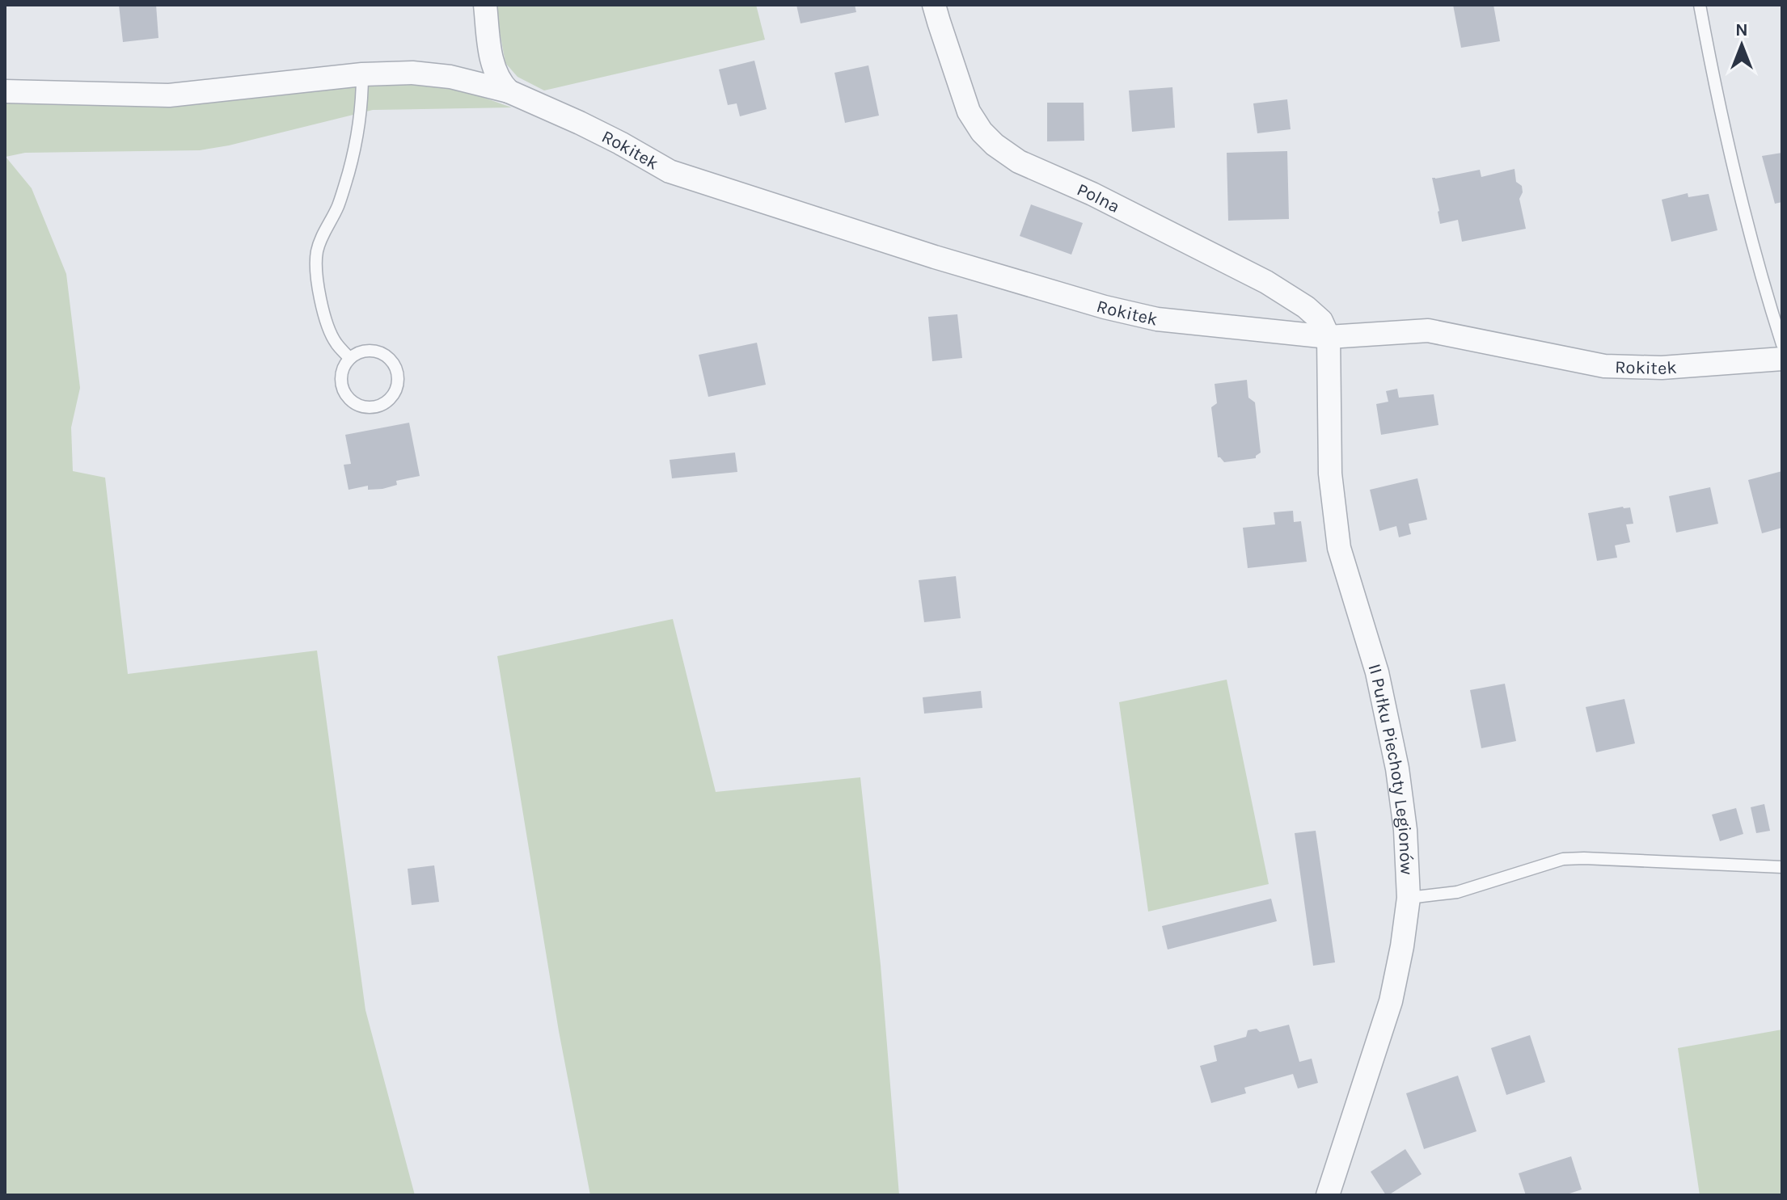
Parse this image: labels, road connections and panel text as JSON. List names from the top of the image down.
{
  "streets": {
    "street": ["Rokitek", "Polna", "II Pułku Piechoty Legionów"]
  },
  "crossings": [
    ["Rokitek", "Polna"],
    ["Rokitek", "II Pułku Piechoty Legionów"],
    ["Polna", "II Pułku Piechoty Legionów"]
  ],
  "north": "top"
}
